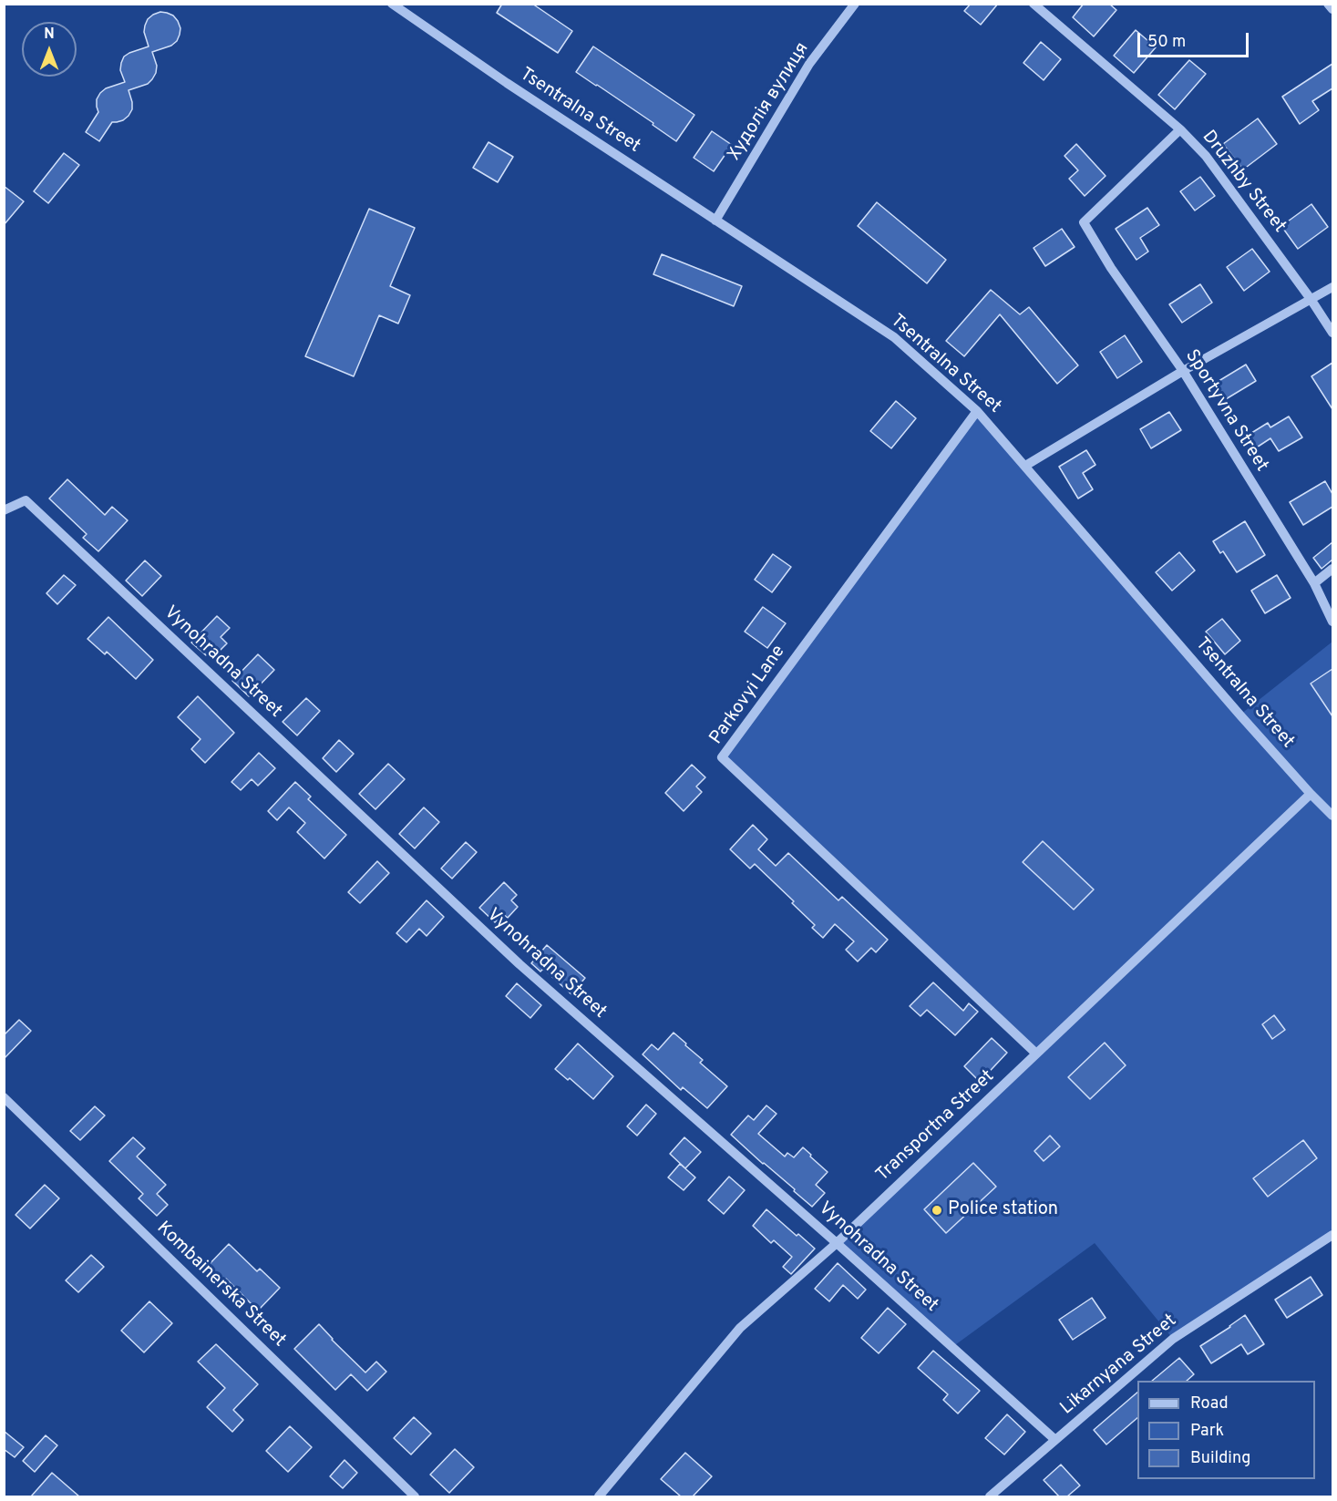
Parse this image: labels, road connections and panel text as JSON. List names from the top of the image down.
{
  "streets": {
    "street": [
      "Худолія вулиця",
      "Tsentralna Street",
      "Druzhby Street",
      "Sportyvna Street",
      "Vynohradna Street",
      "Parkovyi Lane",
      "Transportna Street",
      "Kombainerska Street",
      "Likarnyana Street"
    ]
  },
  "crossings": [
    ["Худолія вулиця", "Tsentralna Street"],
    ["Tsentralna Street", "Parkovyi Lane"],
    ["Tsentralna Street", "Transportna Street"],
    ["Druzhby Street", "Sportyvna Street"],
    ["Vynohradna Street", "Transportna Street"],
    ["Vynohradna Street", "Likarnyana Street"],
    ["Parkovyi Lane", "Transportna Street"]
  ],
  "places": ["Police station"],
  "legend": ["Road", "Park", "Building"],
  "scale_bar": "50 m",
  "north": "top"
}
